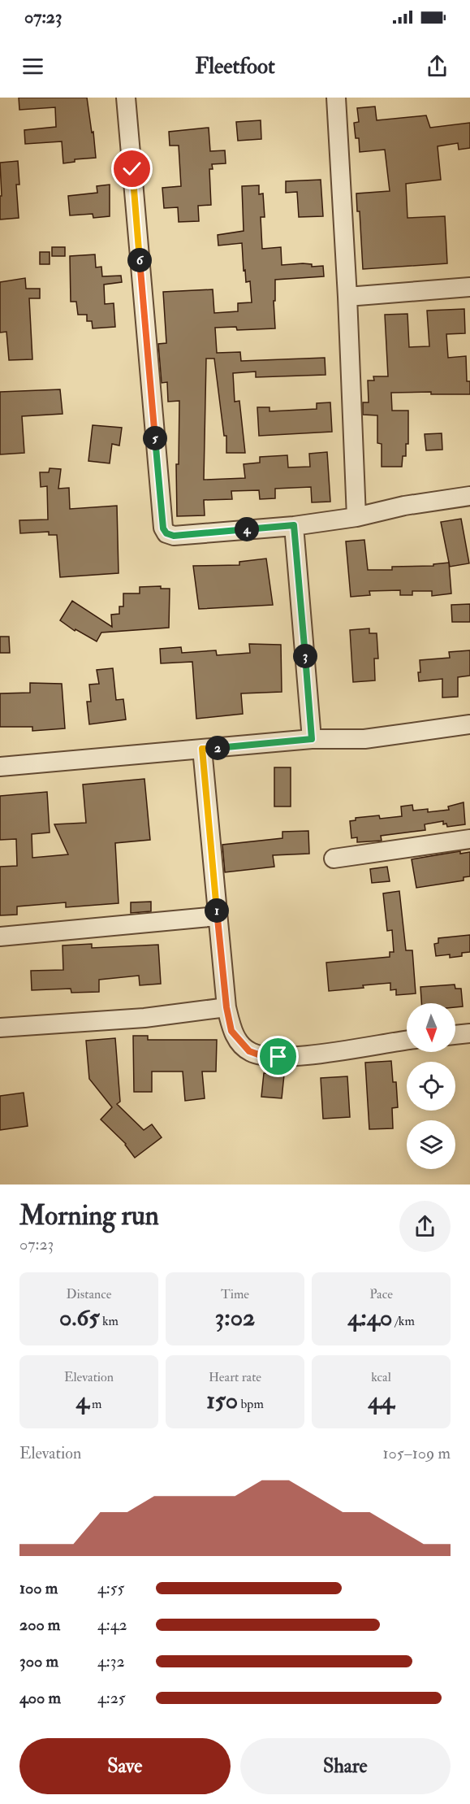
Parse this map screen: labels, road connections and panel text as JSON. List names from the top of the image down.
{
  "north": "bottom",
  "page": {
    "status": "07:23",
    "header": "Fleetfoot",
    "pins": [
      "6",
      "5",
      "4",
      "3",
      "2",
      "1"
    ],
    "heading": ["Morning run", "07:23"],
    "stats": [
      ["Distance", "0.65 km"],
      ["Time", "3:02"],
      ["Pace", "4:40 /km"],
      ["Elevation", "4 m"],
      ["Heart rate", "150 bpm"],
      ["kcal", "44"]
    ],
    "chart": ["Elevation", "105–109 m"],
    "list": [
      {
        "name": "100 m",
        "note": "4:55"
      },
      {
        "name": "200 m",
        "note": "4:42"
      },
      {
        "name": "300 m",
        "note": "4:32"
      },
      {
        "name": "400 m",
        "note": "4:25"
      }
    ],
    "buttons": ["Save", "Share"]
  }
}
